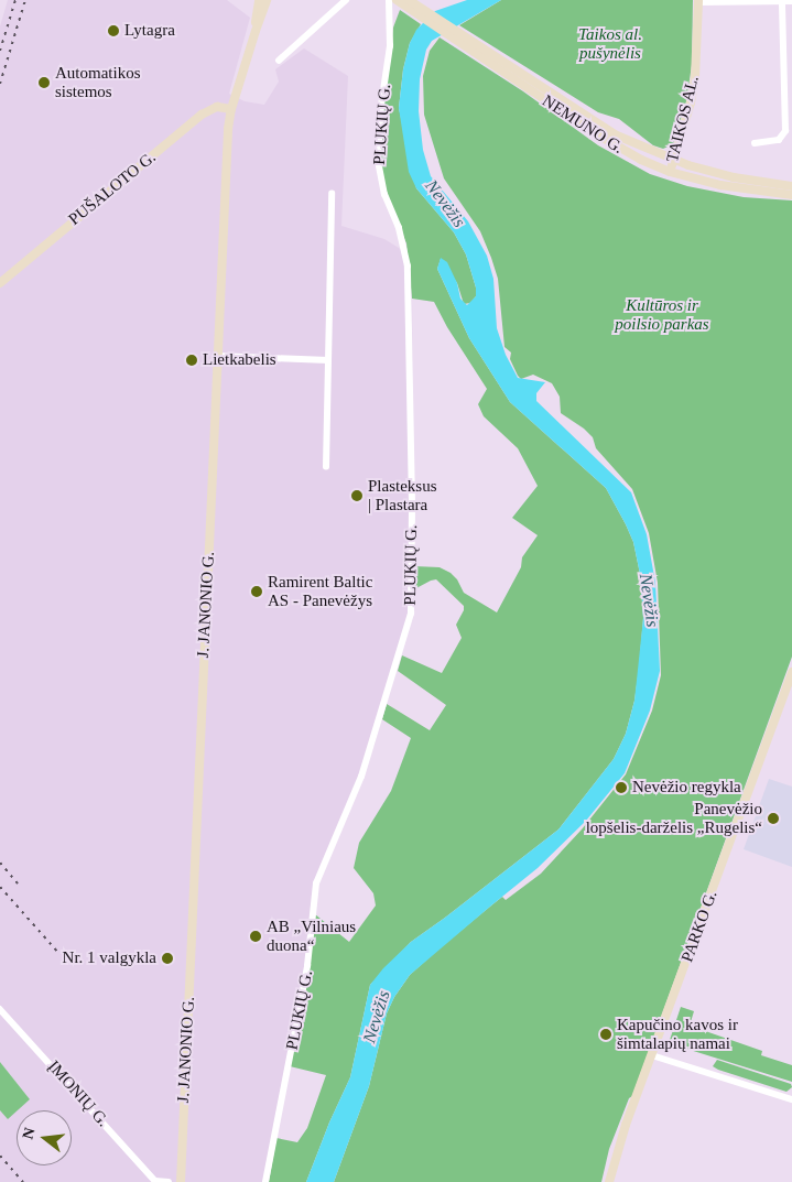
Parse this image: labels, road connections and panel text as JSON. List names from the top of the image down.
{
  "streets": {
    "main road": [
      "TAIKOS AL.",
      "NEMUNO G.",
      "PUŠALOTO G.",
      "J. JANONIO G.",
      "PARKO G."
    ],
    "street": ["PLUKIŲ G.", "ĮMONIŲ G."]
  },
  "crossings": [
    ["TAIKOS AL.", "NEMUNO G."],
    ["PUŠALOTO G.", "J. JANONIO G."]
  ],
  "water": ["Nevėžis"],
  "parks": ["Taikos al. pušynėlis", "Kultūros ir poilsio parkas"],
  "places": [
    "Lytagra",
    "Automatikos sistemos",
    "Lietkabelis",
    "Plasteksus | Plastara",
    "Ramirent Baltic AS - Panevėžys",
    "Nevėžio regykla",
    "Panevėžio lopšelis-darželis „Rugelis“",
    "AB „Vilniaus duona“",
    "Nr. 1 valgykla",
    "Kapučino kavos ir šimtalapių namai"
  ],
  "north": "left"
}
